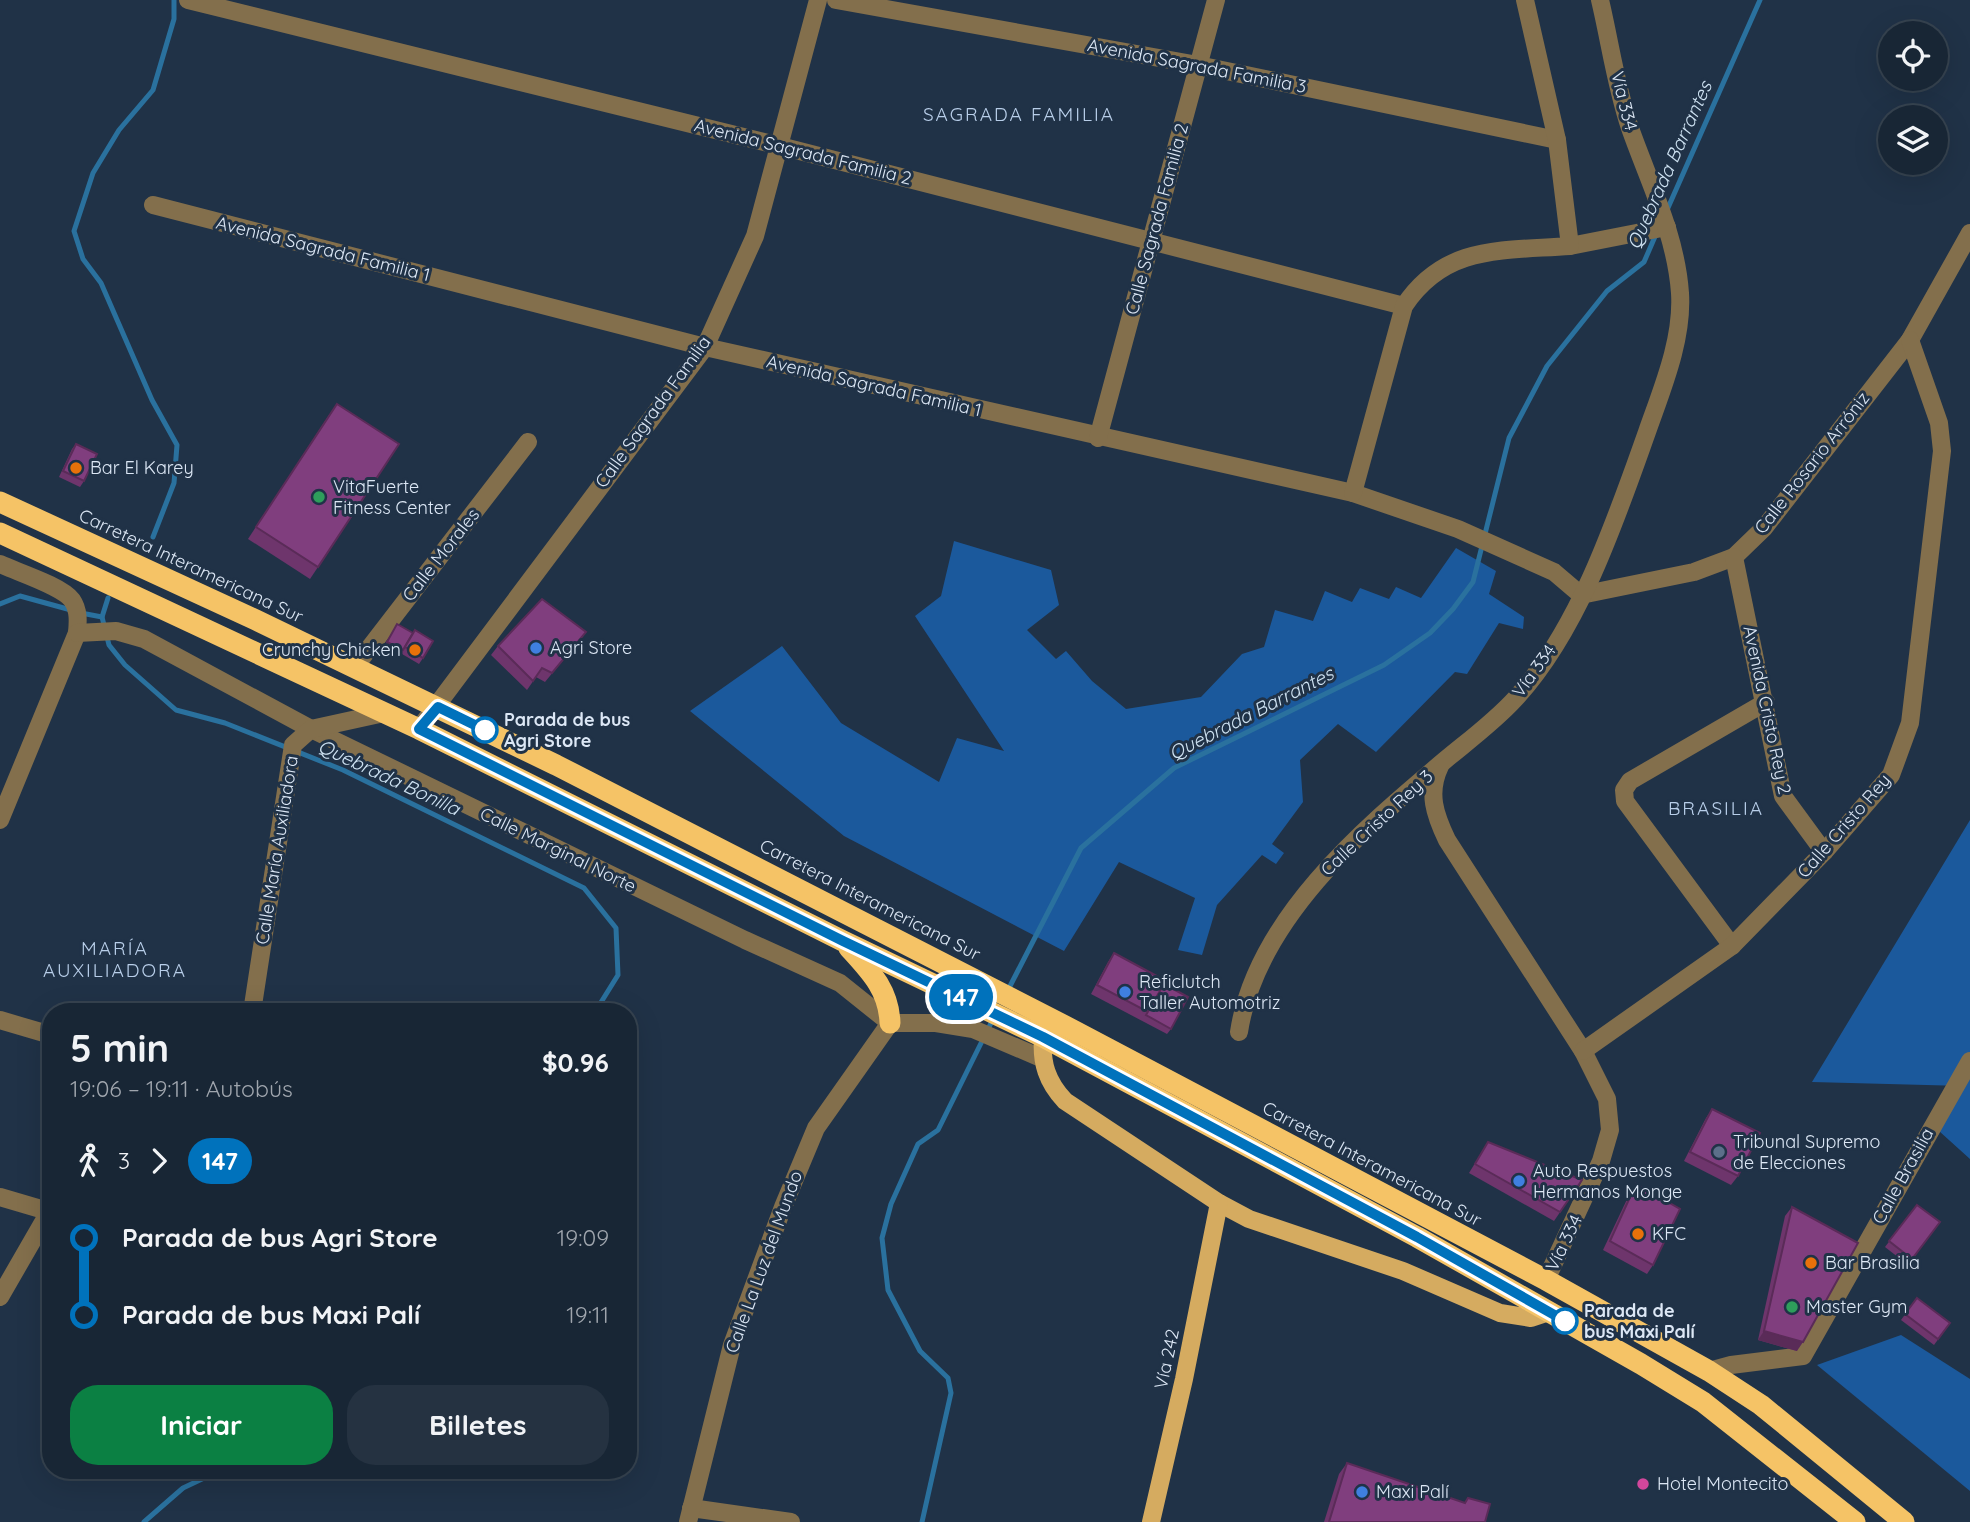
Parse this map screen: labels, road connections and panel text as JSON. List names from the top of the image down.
{
  "streets": {
    "highway": ["Carretera Interamericana Sur"],
    "main road": ["Vía 242"],
    "street": [
      "Avenida Sagrada Familia 3",
      "Vía 334",
      "Avenida Sagrada Familia 2",
      "Calle Sagrada Familia 2",
      "Avenida Sagrada Familia 1",
      "Calle Sagrada Familia",
      "Calle Rosario Arróniz",
      "Calle Morales",
      "Avenida Cristo Rey 2",
      "Calle Cristo Rey 3",
      "Calle Cristo Rey",
      "Calle María Auxiliadora",
      "Calle Marginal Norte",
      "Calle Brasilia",
      "Calle La Luz del Mundo"
    ]
  },
  "crossings": [
    ["Avenida Sagrada Familia 3", "Calle Sagrada Familia 2"],
    ["Vía 334", "Avenida Sagrada Familia 1"],
    ["Vía 334", "Calle Rosario Arróniz"],
    ["Vía 334", "Carretera Interamericana Sur"],
    ["Vía 334", "Calle Cristo Rey 3"],
    ["Vía 334", "Calle Cristo Rey"],
    ["Avenida Sagrada Familia 2", "Calle Sagrada Familia 2"],
    ["Avenida Sagrada Familia 2", "Calle Sagrada Familia"],
    ["Calle Sagrada Familia 2", "Avenida Sagrada Familia 1"],
    ["Avenida Sagrada Familia 1", "Calle Sagrada Familia"],
    ["Avenida Sagrada Familia 1", "Calle Rosario Arróniz"],
    ["Calle Sagrada Familia", "Carretera Interamericana Sur"],
    ["Calle Rosario Arróniz", "Avenida Cristo Rey 2"],
    ["Calle Rosario Arróniz", "Calle Cristo Rey"],
    ["Calle Morales", "Carretera Interamericana Sur"],
    ["Carretera Interamericana Sur", "Calle Brasilia"],
    ["Avenida Cristo Rey 2", "Calle Cristo Rey"],
    ["Calle María Auxiliadora", "Calle Marginal Norte"],
    ["Calle Marginal Norte", "Calle La Luz del Mundo"]
  ],
  "districts": ["SAGRADA FAMILIA", "BRASILIA", "MARÍA AUXILIADORA"],
  "water": ["Quebrada Barrantes", "Quebrada Bonilla"],
  "places": [
    "Bar El Karey",
    "VitaFuerte Fitness Center",
    "Agri Store",
    "Crunchy Chicken",
    "Parada de bus Agri Store",
    "Reficlutch Taller Automotriz",
    "Tribunal Supremo de Elecciones",
    "Auto Respuestos Hermanos Monge",
    "KFC",
    "Bar Brasilia",
    "Master Gym",
    "Parada de bus Maxi Palí",
    "Hotel Montecito",
    "Maxi Palí"
  ],
  "lines": ["bus line 147"],
  "page": {
    "on_map": "147",
    "heading": ["5 min", "19:06 – 19:11 · Autobús", "$0.96"],
    "legs": ["3", "147"],
    "list": [
      {
        "name": "Parada de bus Agri Store",
        "value": "19:09"
      },
      {
        "name": "Parada de bus Maxi Palí",
        "value": "19:11"
      }
    ],
    "buttons": ["Iniciar", "Billetes"]
  }
}
